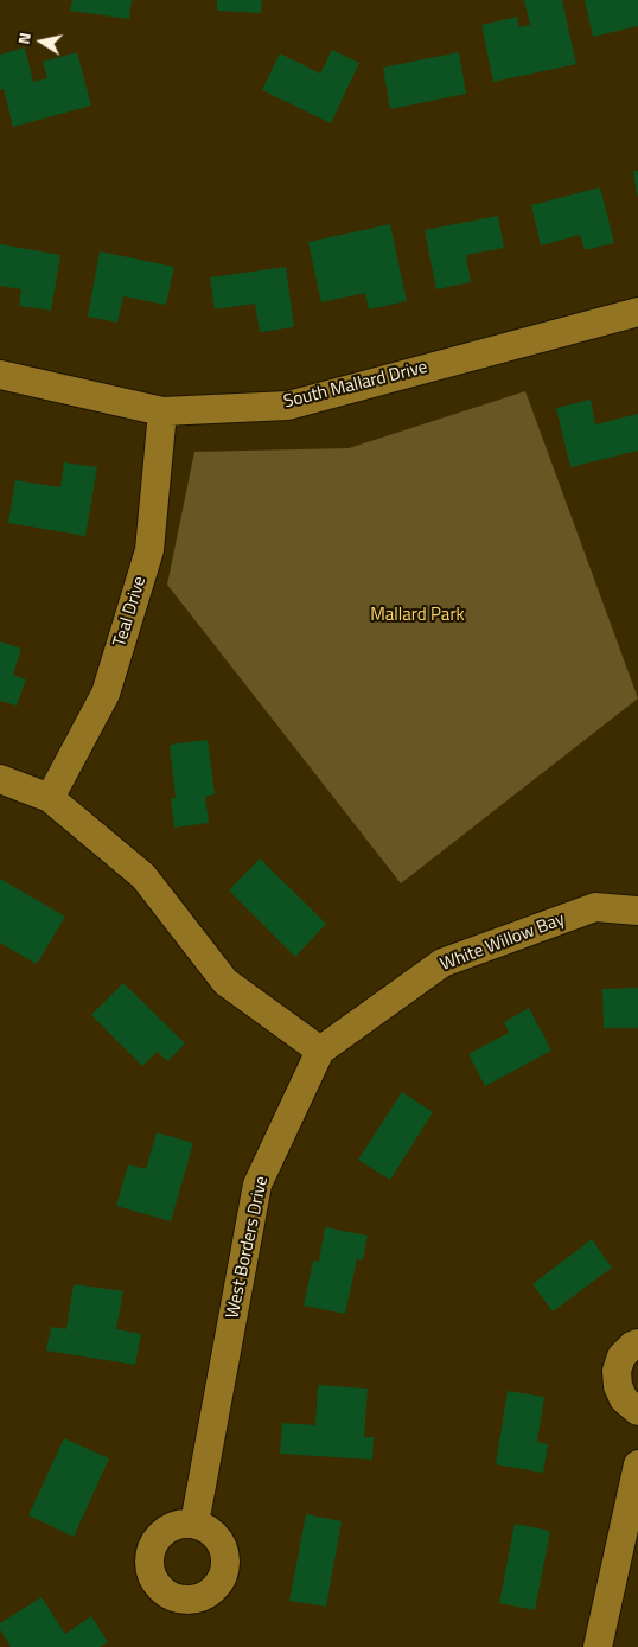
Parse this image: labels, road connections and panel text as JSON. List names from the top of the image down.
{
  "streets": {
    "street": [
      "South Mallard Drive",
      "Teal Drive",
      "White Willow Bay",
      "West Borders Drive"
    ]
  },
  "crossings": [
    ["South Mallard Drive", "Teal Drive"],
    ["White Willow Bay", "West Borders Drive"]
  ],
  "parks": ["Mallard Park"],
  "north": "left"
}
